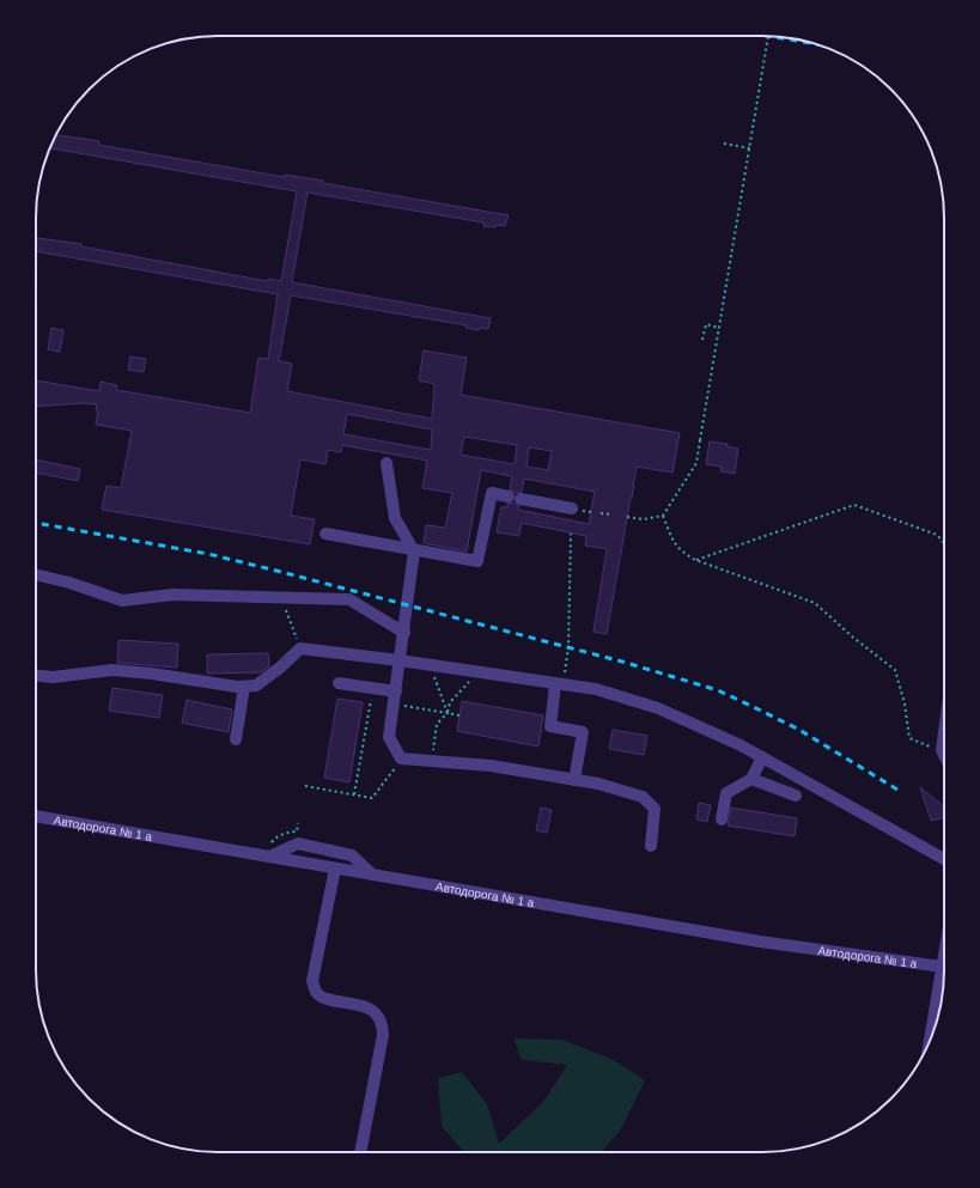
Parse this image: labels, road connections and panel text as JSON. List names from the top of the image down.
{
  "streets": {
    "street": ["Автодорога № 1 а"]
  }
}
